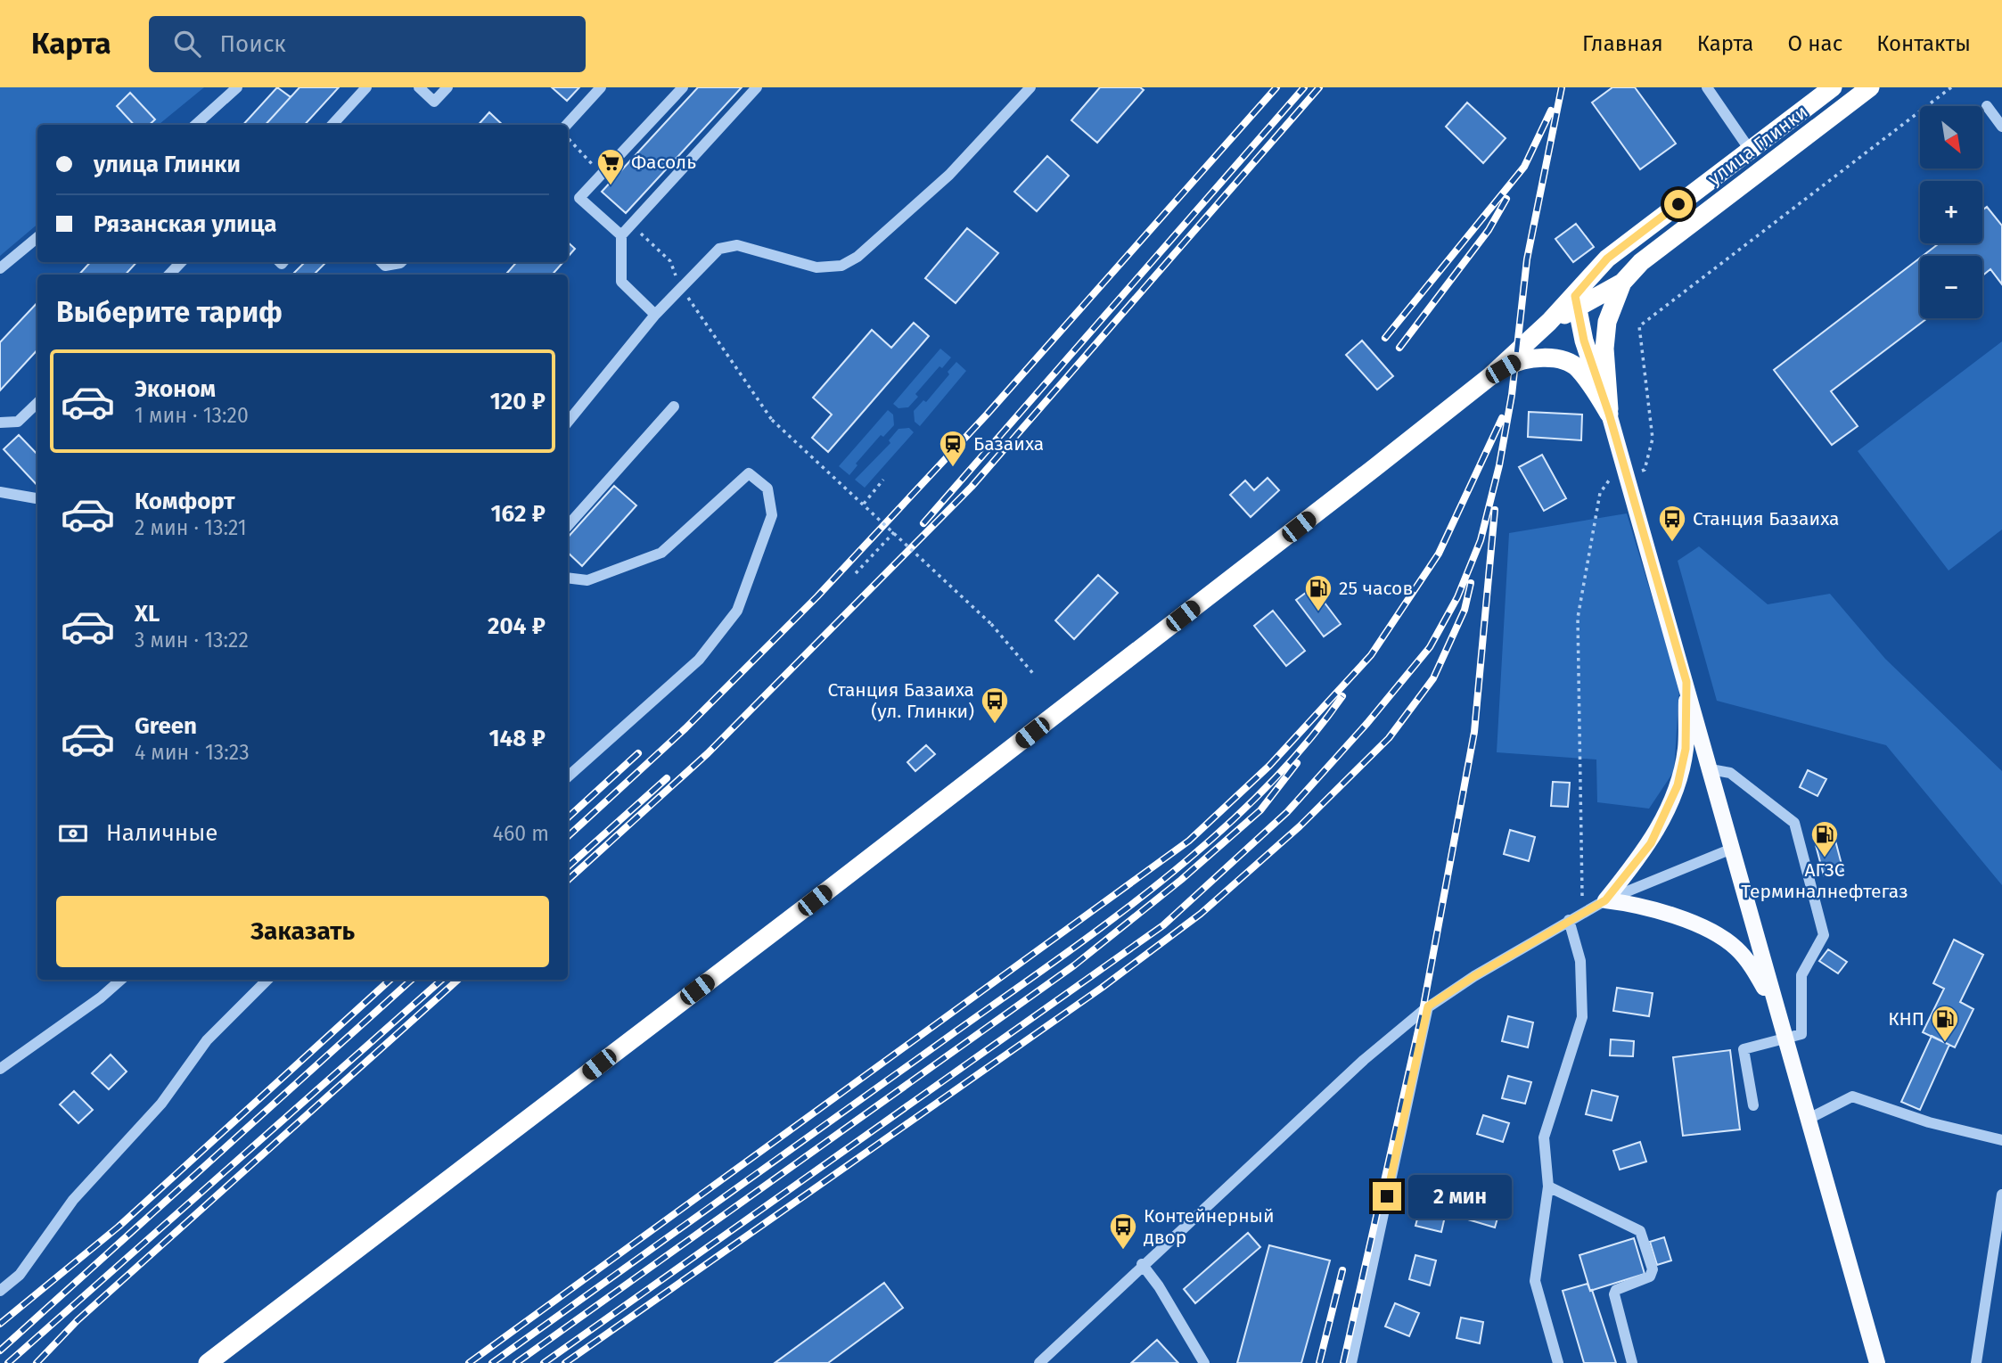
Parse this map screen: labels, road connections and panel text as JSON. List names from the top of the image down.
{
  "streets": {
    "highway": ["улица Глинки"]
  },
  "places": {
    "supermarket": ["Фасоль"],
    "station": ["Базаиха"],
    "bus stop": ["Станция Базаиха", "Станция Базаиха (ул. Глинки)", "Контейнерный двор"],
    "fuel station": ["25 часов", "АГЗС Терминалнефтегаз", "КНП"]
  },
  "north": "bottom right",
  "page": {
    "header": "Карта",
    "search": "Поиск",
    "nav": [
      "Главная",
      "Карта",
      "О нас",
      "Контакты"
    ],
    "map_buttons": ["+", "−"],
    "banner": ["улица Глинки", "Рязанская улица"],
    "heading": "Выберите тариф",
    "list": [
      {
        "name": "Эконом",
        "note": "1 мин · 13:20",
        "value": "120 ₽"
      },
      {
        "name": "Комфорт",
        "note": "2 мин · 13:21",
        "value": "162 ₽"
      },
      {
        "name": "XL",
        "note": "3 мин · 13:22",
        "value": "204 ₽"
      },
      {
        "name": "Green",
        "note": "4 мин · 13:23",
        "value": "148 ₽"
      }
    ],
    "pay": ["Наличные", "460 m"],
    "buttons": "Заказать",
    "bubble": "2 мин"
  }
}
